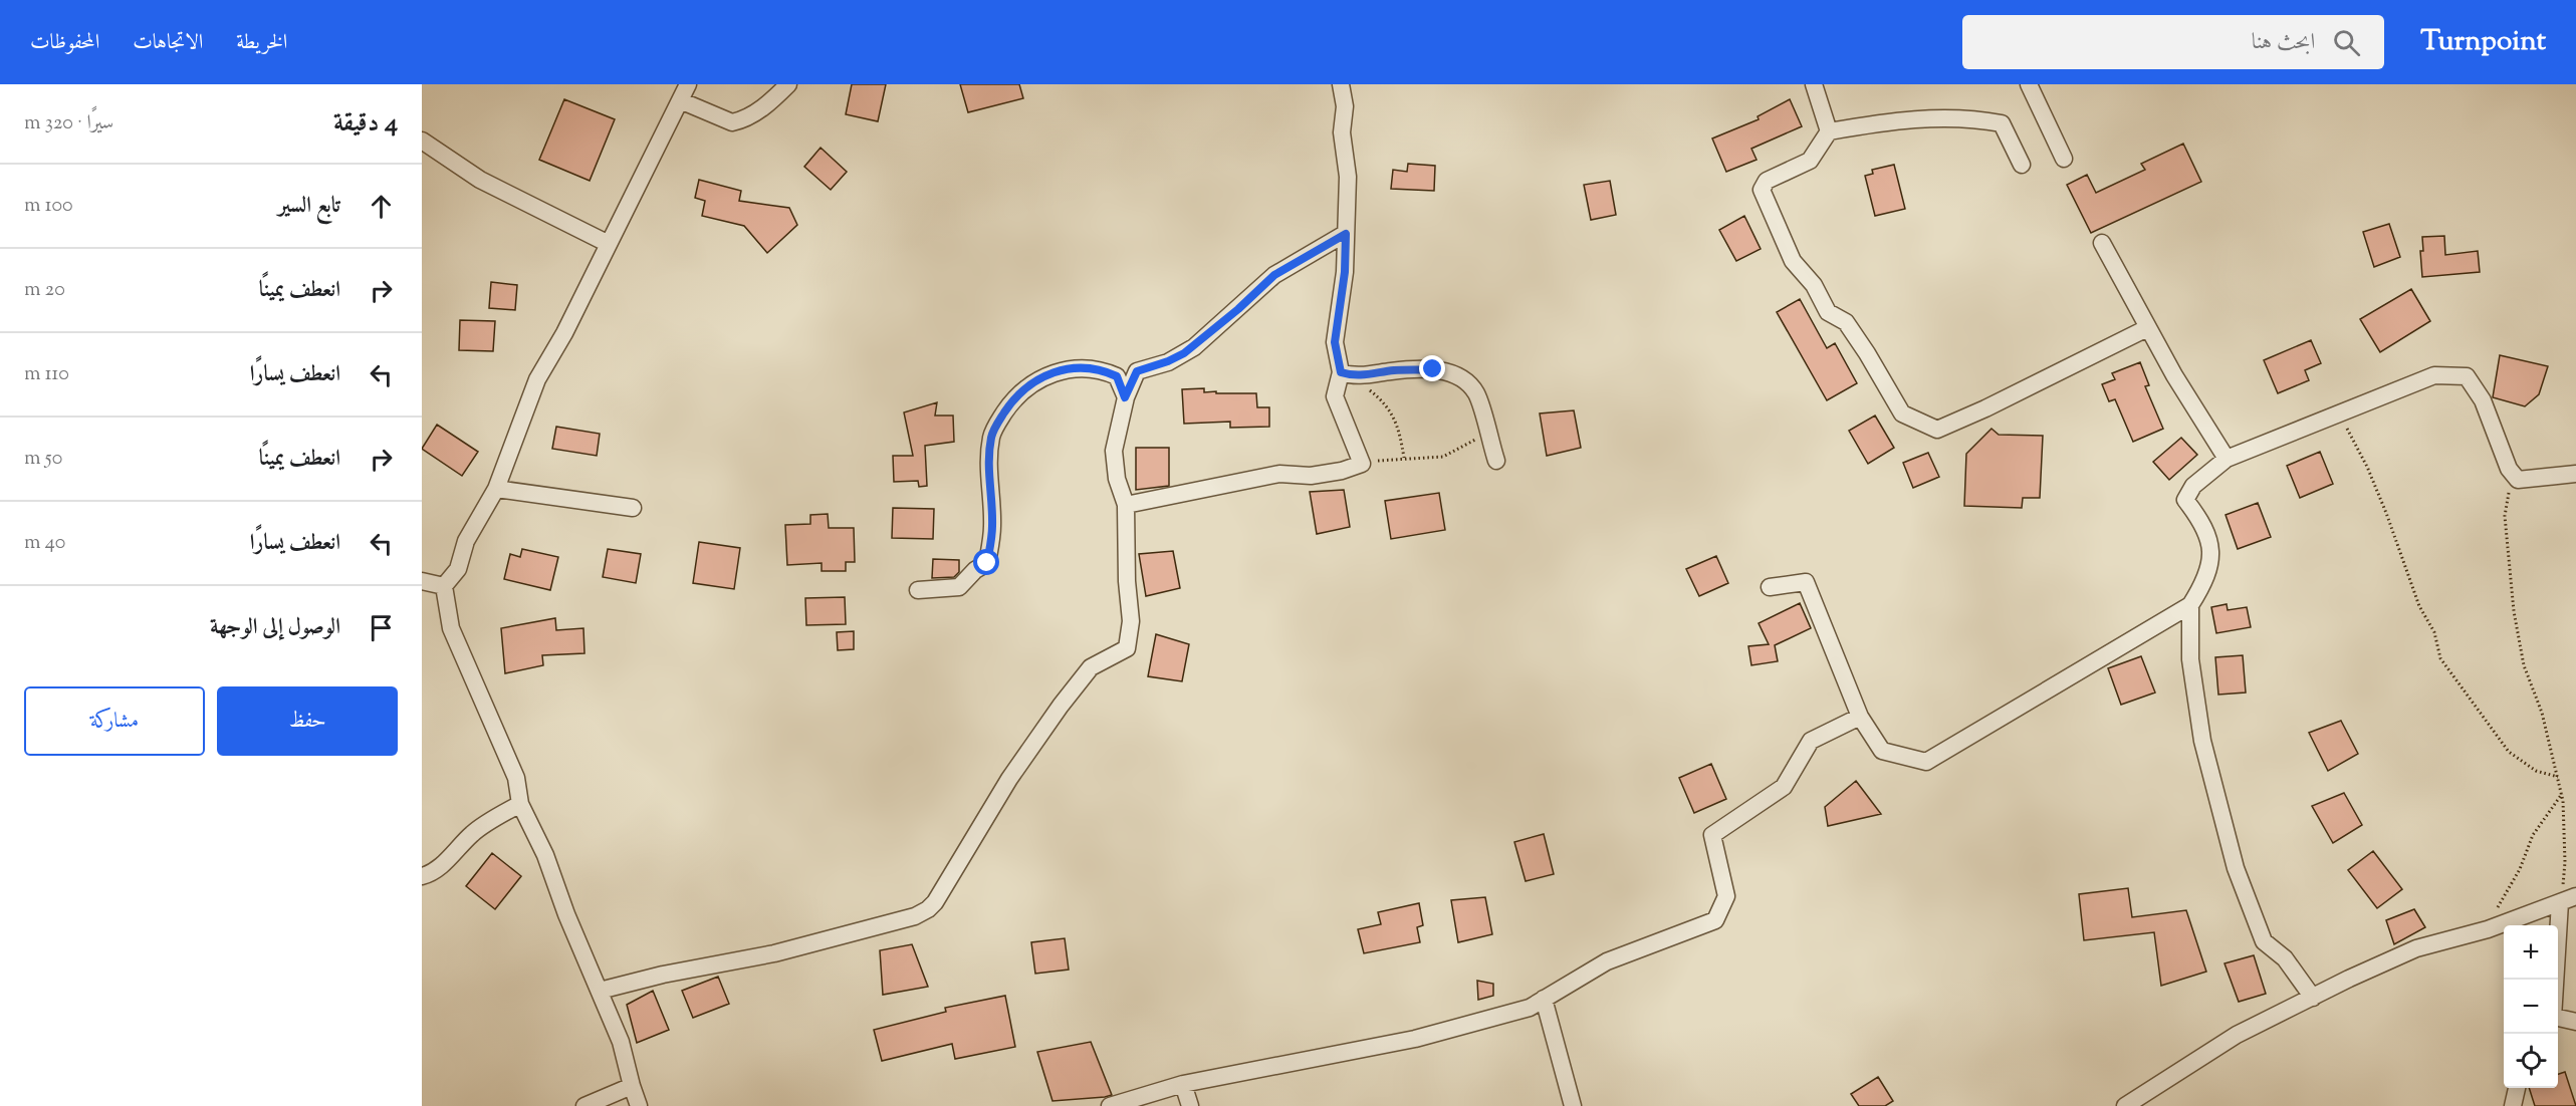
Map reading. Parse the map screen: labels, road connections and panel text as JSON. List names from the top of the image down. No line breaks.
{"page":{"header":"Turnpoint","search":"ابحث هنا","nav":["الخريطة","الاتجاهات","المحفوظات"],"heading":["4 دقيقة","سيرًا · 320 m"],"list":[["تابع السير","100 m"],["انعطف يمينًا","20 m"],["انعطف يسارًا","110 m"],["انعطف يمينًا","50 m"],["انعطف يسارًا","40 m"],"الوصول إلى الوجهة"],"buttons":["حفظ","مشاركة"],"map_buttons":["+","−"]}}
